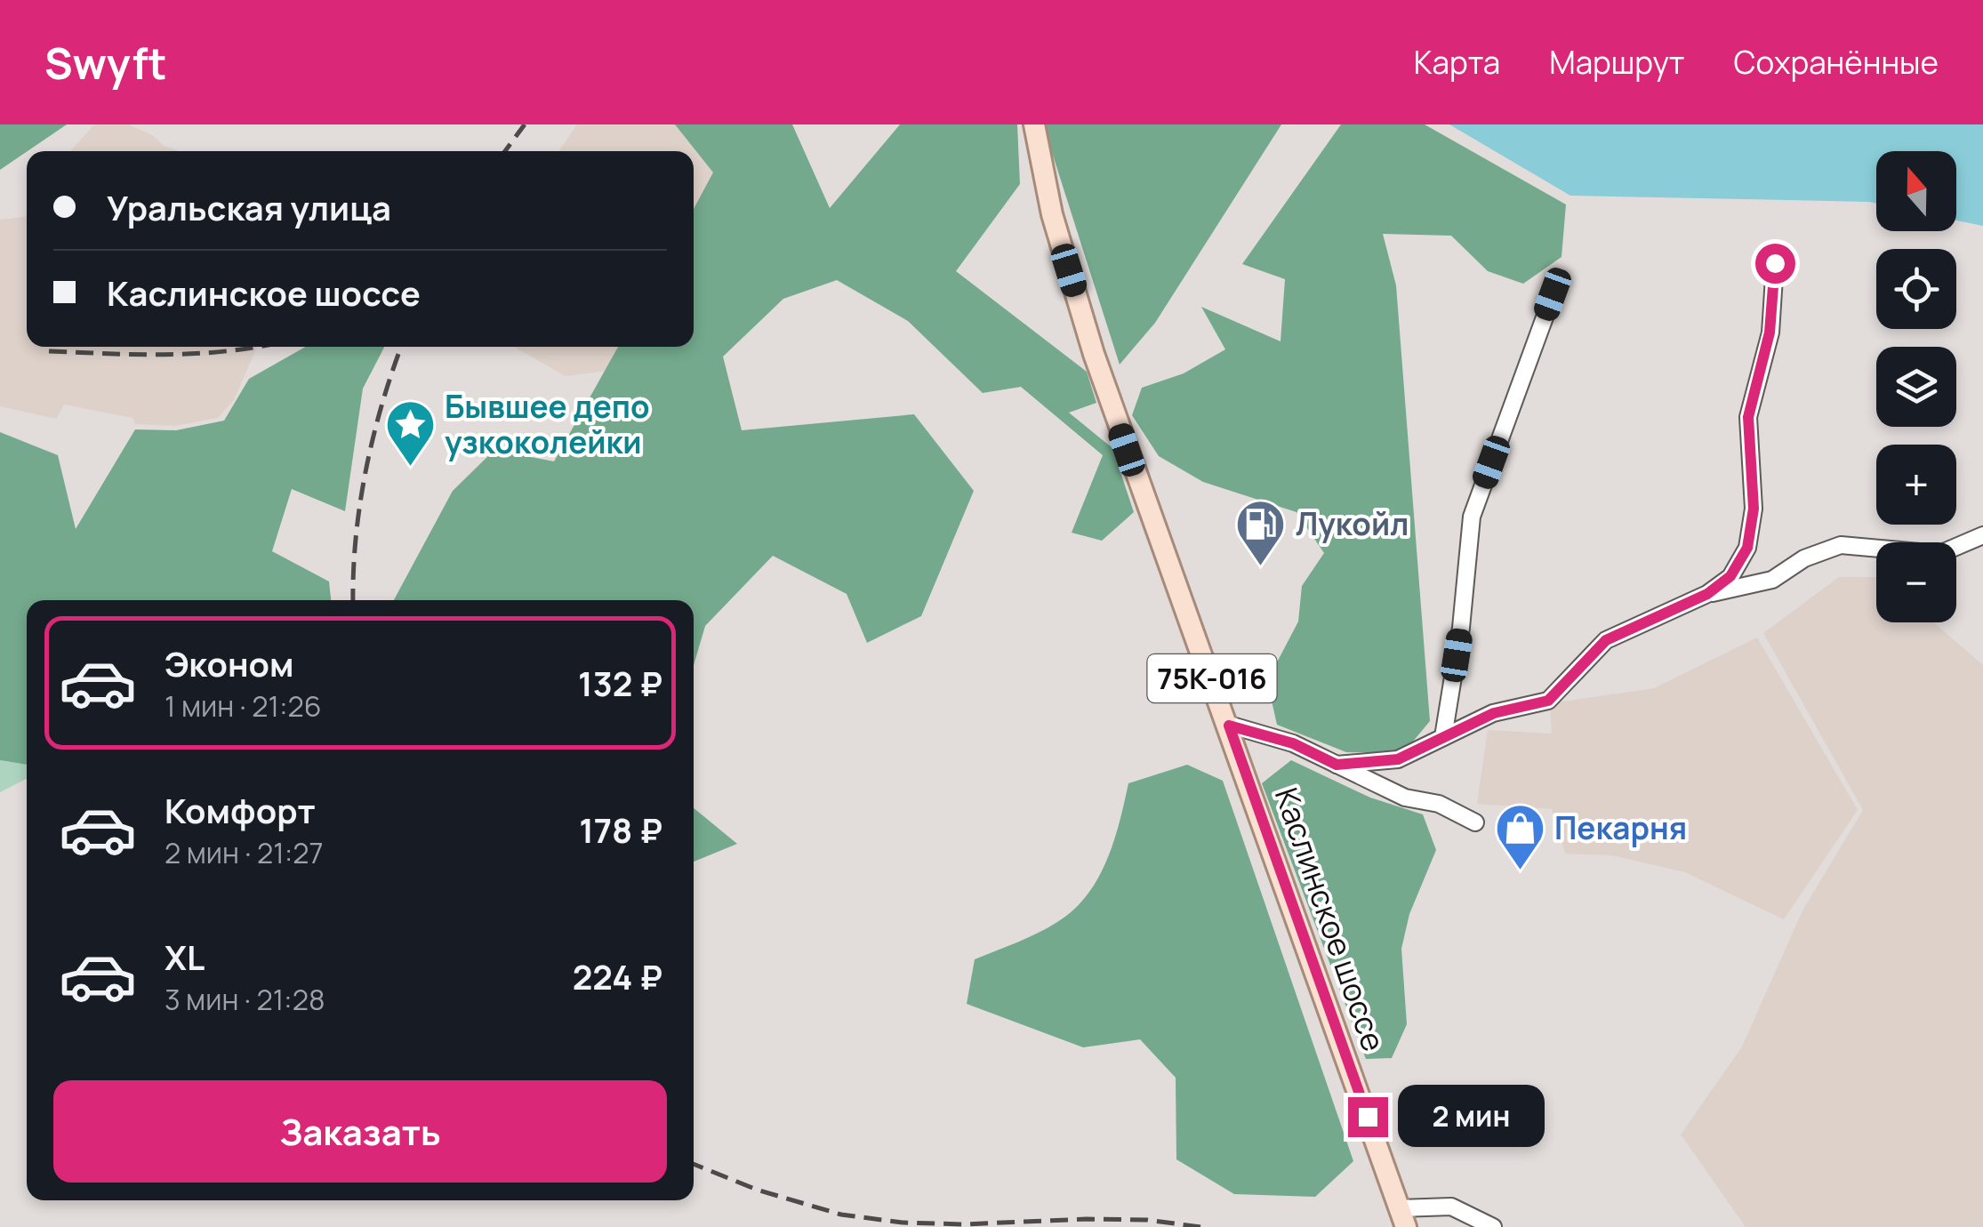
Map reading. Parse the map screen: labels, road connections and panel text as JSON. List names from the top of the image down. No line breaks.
{"streets":{"main road":["75К-016","Каслинское шоссе"]},"places":{"place":["Бывшее депо узкоколейки"],"fuel station":["Лукойл"],"shop":["Пекарня"]},"north":"top","page":{"header":"Swyft","nav":["Карта","Маршрут","Сохранённые"],"map_buttons":["+","−"],"banner":["Уральская улица","Каслинское шоссе"],"list":[{"name":"Эконом","note":"1 мин · 21:26","value":"132 ₽"},{"name":"Комфорт","note":"2 мин · 21:27","value":"178 ₽"},{"name":"XL","note":"3 мин · 21:28","value":"224 ₽"}],"buttons":"Заказать","bubble":"2 мин"}}
